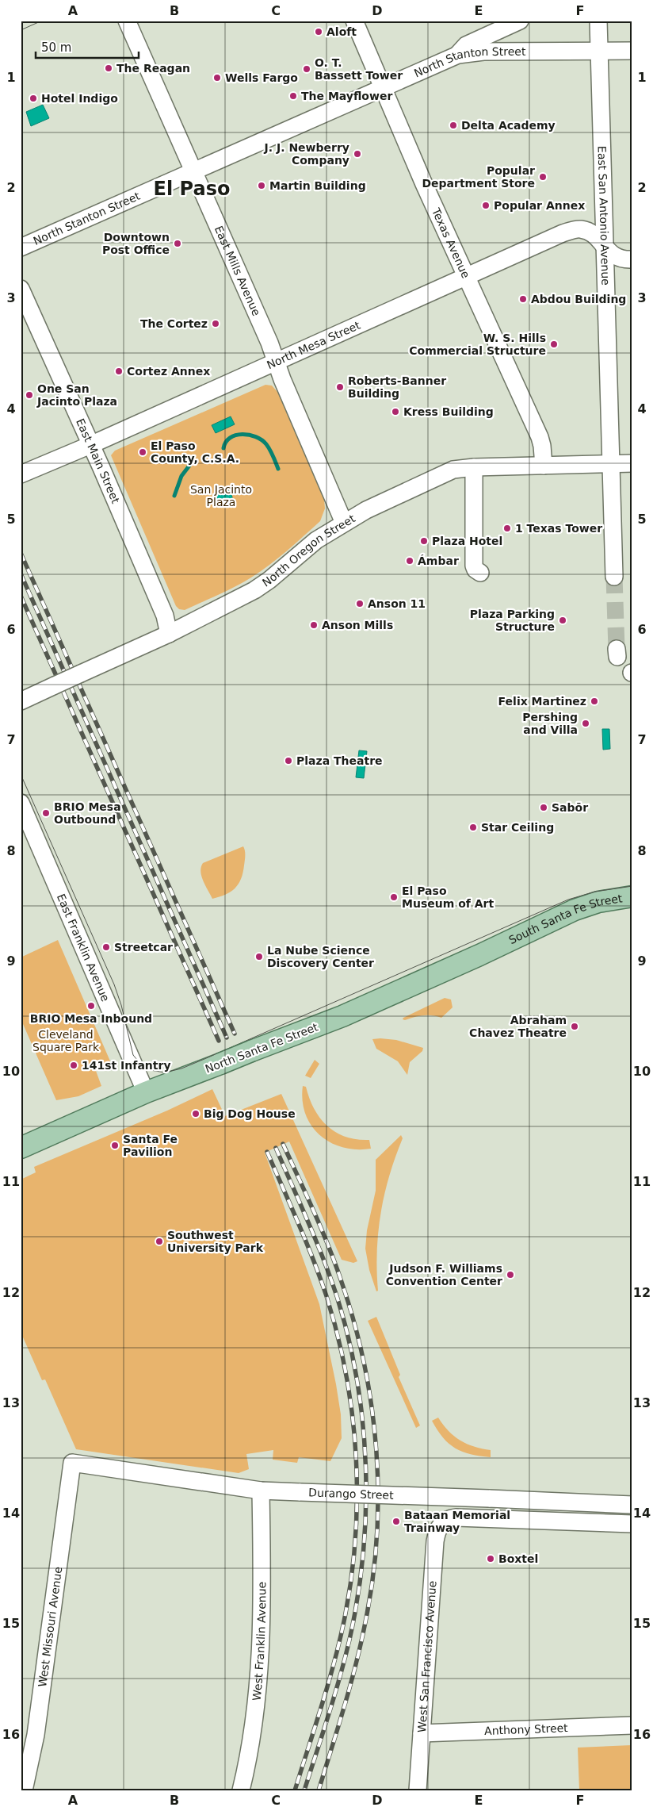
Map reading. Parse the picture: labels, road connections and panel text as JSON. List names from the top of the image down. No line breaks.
{"streets":{"main road":["South Santa Fe Street","North Santa Fe Street"],"street":["North Stanton Street","East San Antonio Avenue","Texas Avenue","East Mills Avenue","North Mesa Street","East Main Street","North Oregon Street","East Franklin Avenue","Durango Street","West Missouri Avenue","West Franklin Avenue","West San Francisco Avenue","Anthony Street"]},"crossings":[["North Stanton Street","East San Antonio Avenue"],["North Stanton Street","Texas Avenue"],["North Stanton Street","East Mills Avenue"],["East San Antonio Avenue","North Mesa Street"],["East San Antonio Avenue","North Oregon Street"],["Texas Avenue","North Mesa Street"],["Texas Avenue","North Oregon Street"],["East Mills Avenue","North Mesa Street"],["East Mills Avenue","North Oregon Street"],["North Mesa Street","East Main Street"],["East Main Street","North Oregon Street"],["South Santa Fe Street","North Santa Fe Street"],["East Franklin Avenue","North Santa Fe Street"],["Durango Street","West Missouri Avenue"],["Durango Street","West Franklin Avenue"],["West San Francisco Avenue","Anthony Street"]],"districts":["El Paso"],"parks":["San Jacinto Plaza","Cleveland Square Park"],"places":["Aloft","The Reagan","O. T. Bassett Tower","Wells Fargo","The Mayflower","Hotel Indigo","Delta Academy","J. J. Newberry Company","Popular Department Store","Martin Building","Popular Annex","Downtown Post Office","Abdou Building","The Cortez","W. S. Hills Commercial Structure","Cortez Annex","Roberts-Banner Building","One San Jacinto Plaza","Kress Building","El Paso County, C.S.A.","1 Texas Tower","Plaza Hotel","Ámbar","Anson 11","Plaza Parking Structure","Anson Mills","Felix Martinez","Pershing and Villa","Plaza Theatre","Sabōr","BRIO Mesa Outbound","Star Ceiling","El Paso Museum of Art","Streetcar","La Nube Science Discovery Center","BRIO Mesa Inbound","Abraham Chavez Theatre","141st Infantry","Big Dog House","Santa Fe Pavilion","Southwest University Park","Judson F. Williams Convention Center","Bataan Memorial Trainway","Boxtel"],"scale_bar":"50 m","grid":{"columns":["A","B","C","D","E","F"],"rows":["1","2","3","4","5","6","7","8","9","10","11","12","13","14","15","16"]}}
